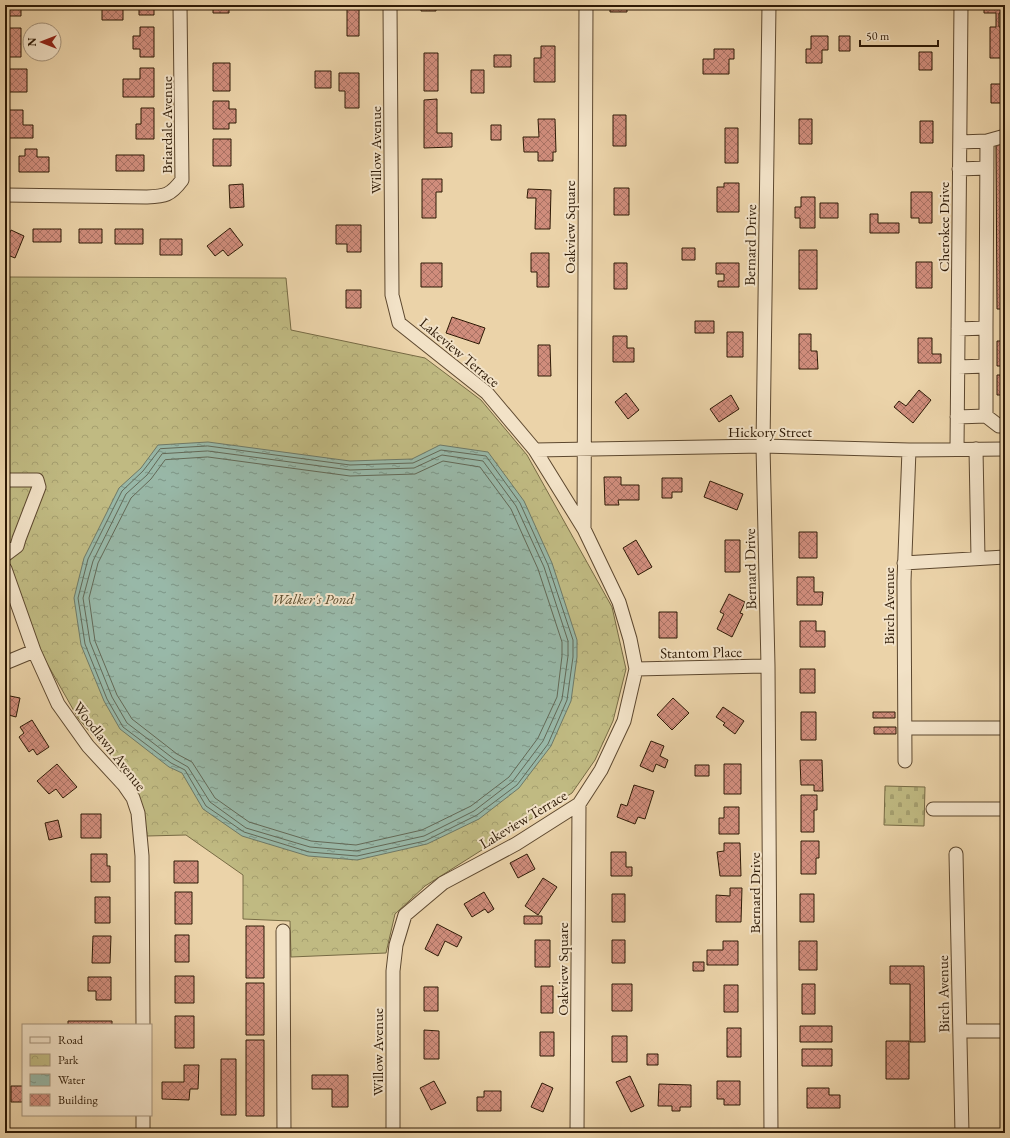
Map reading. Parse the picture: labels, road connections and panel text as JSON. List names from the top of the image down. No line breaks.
{"streets":{"street":["Briardale Avenue","Willow Avenue","Oakview Square","Cherokee Drive","Bernard Drive","Lakeview Terrace","Hickory Street","Birch Avenue","Stantom Place","Woodlawn Avenue"]},"crossings":[["Willow Avenue","Lakeview Terrace"],["Oakview Square","Lakeview Terrace"],["Oakview Square","Hickory Street"],["Cherokee Drive","Hickory Street"],["Bernard Drive","Hickory Street"],["Bernard Drive","Stantom Place"],["Lakeview Terrace","Hickory Street"],["Lakeview Terrace","Stantom Place"],["Hickory Street","Birch Avenue"]],"parks":["Walker's Pond"],"legend":["Road","Park","Water","Building"],"scale_bar":"50 m","north":"left"}
